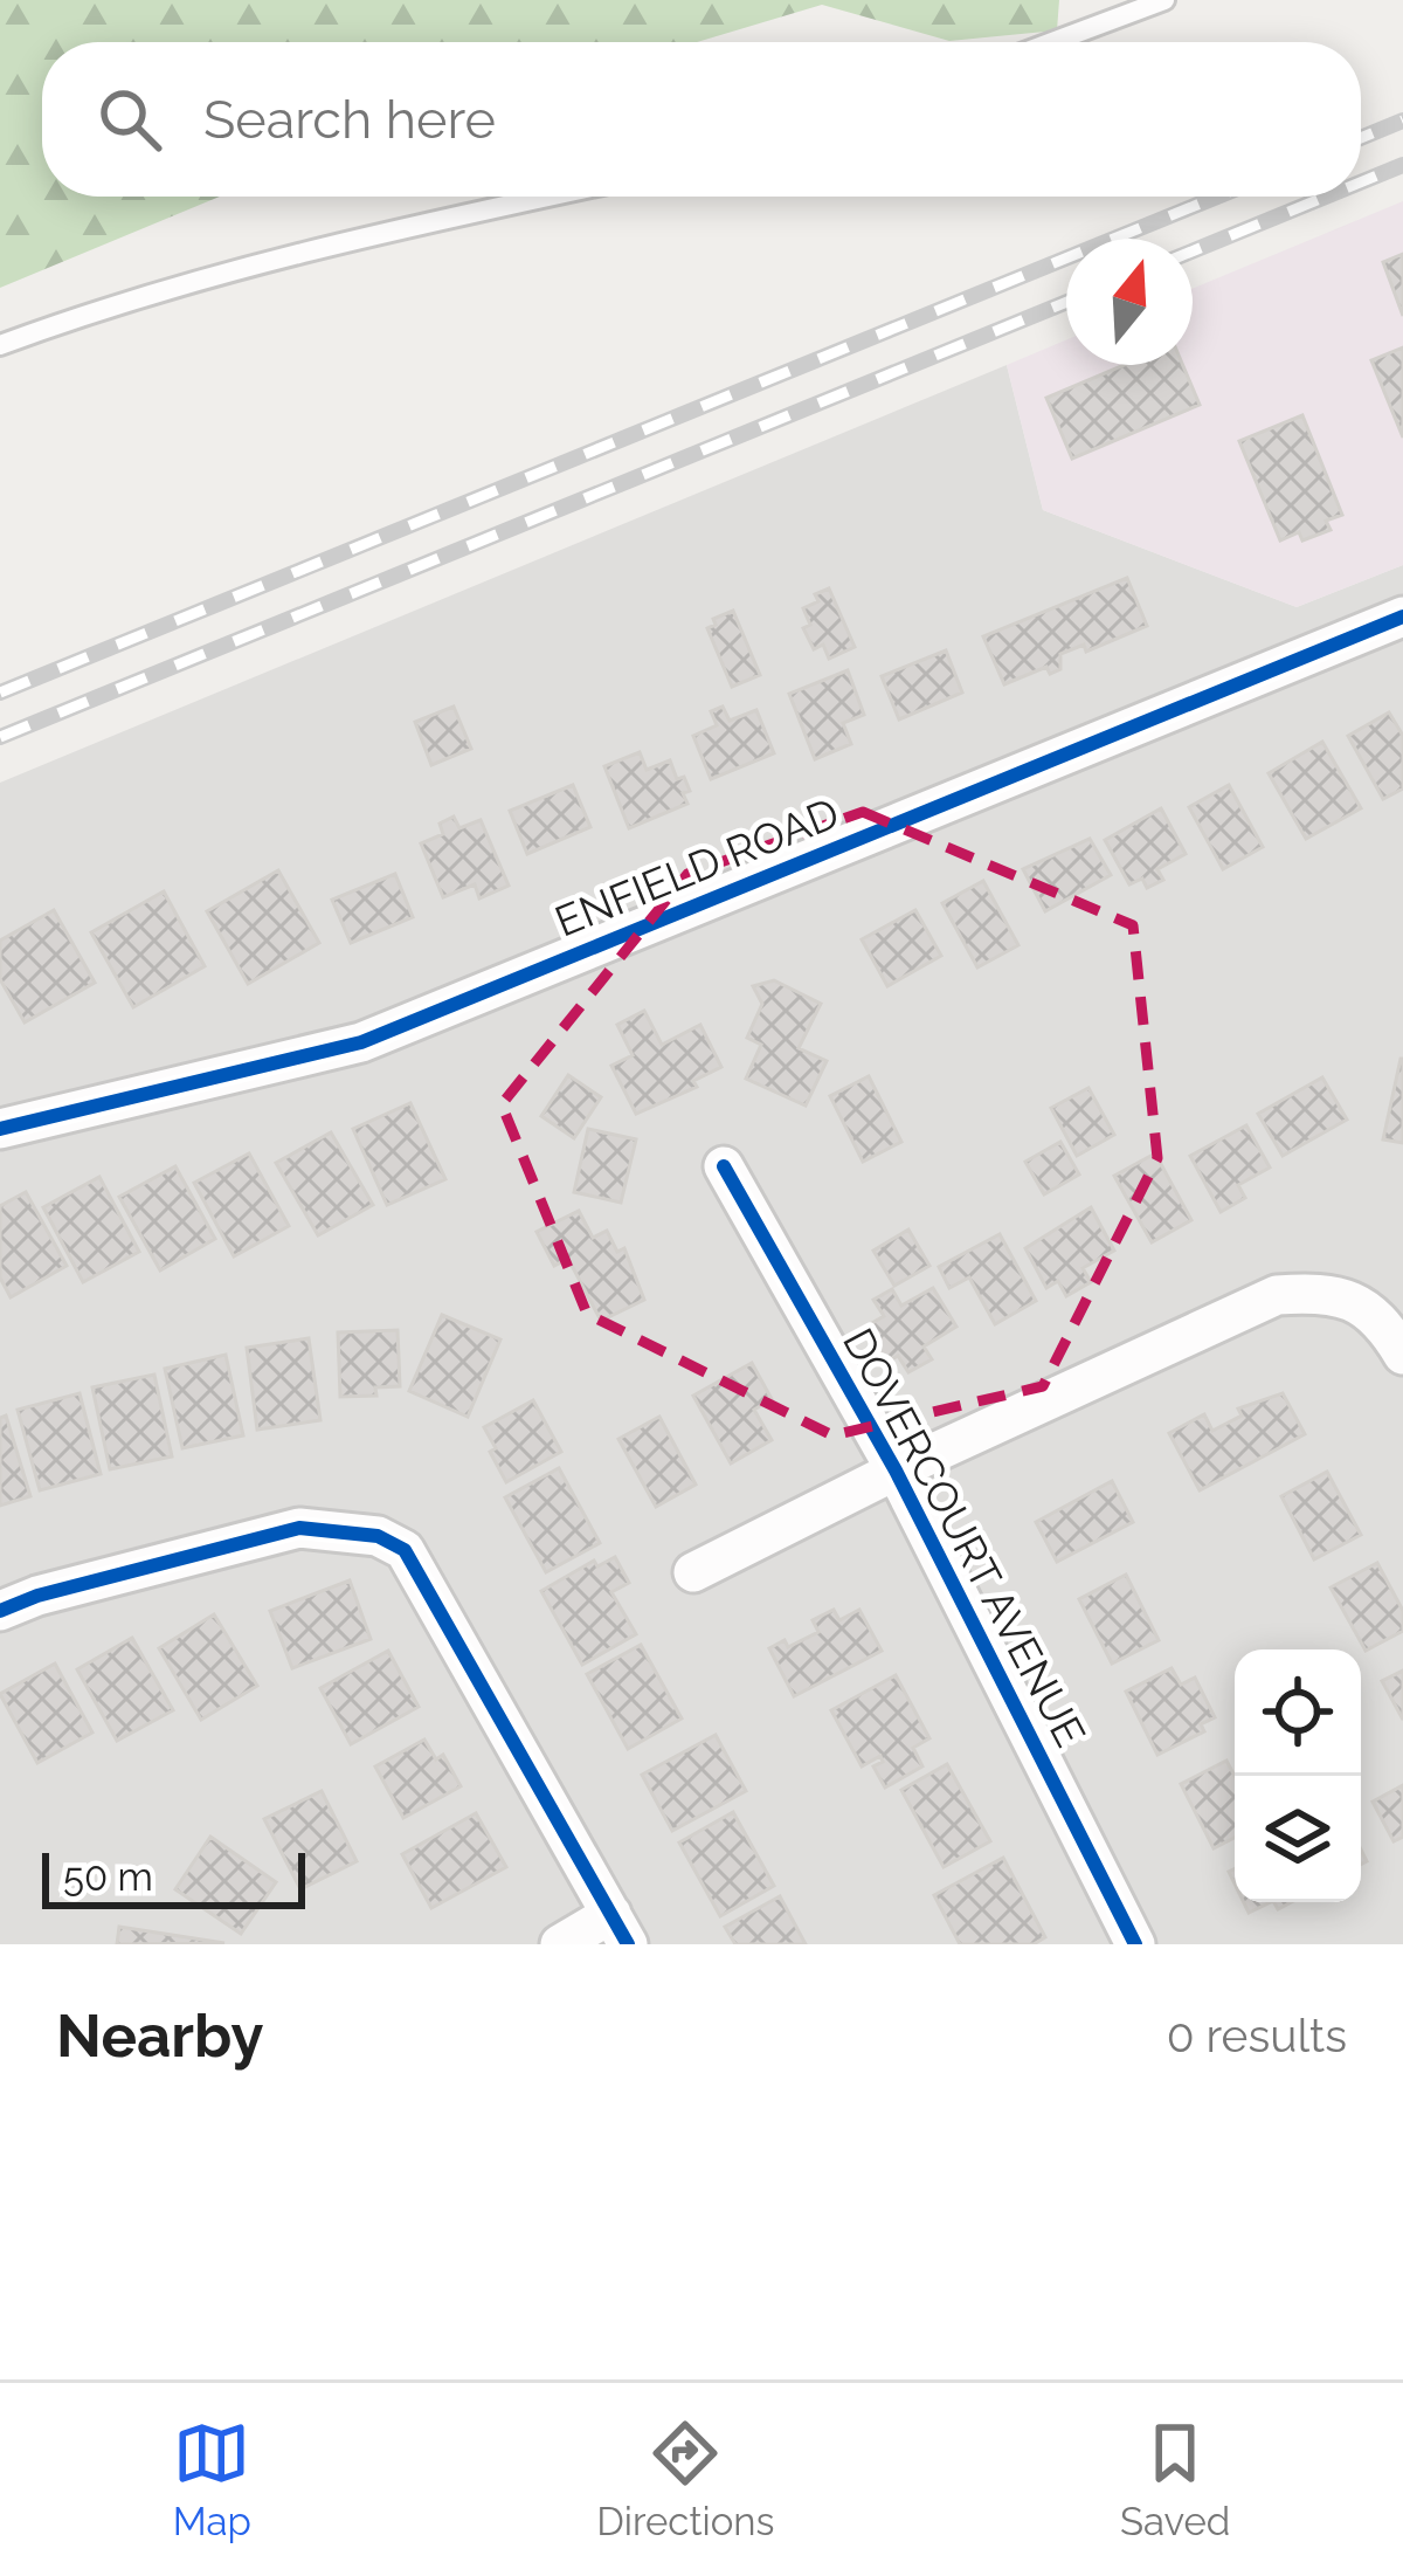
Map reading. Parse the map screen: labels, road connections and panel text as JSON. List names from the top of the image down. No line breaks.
{"streets":{"street":["ENFIELD ROAD","DOVERCOURT AVENUE"]},"scale_bar":"50 m","north":"top","page":{"search":"Search here","scale":"50 m","heading":["Nearby","0 results"],"nav":["Map","Directions","Saved"]}}
